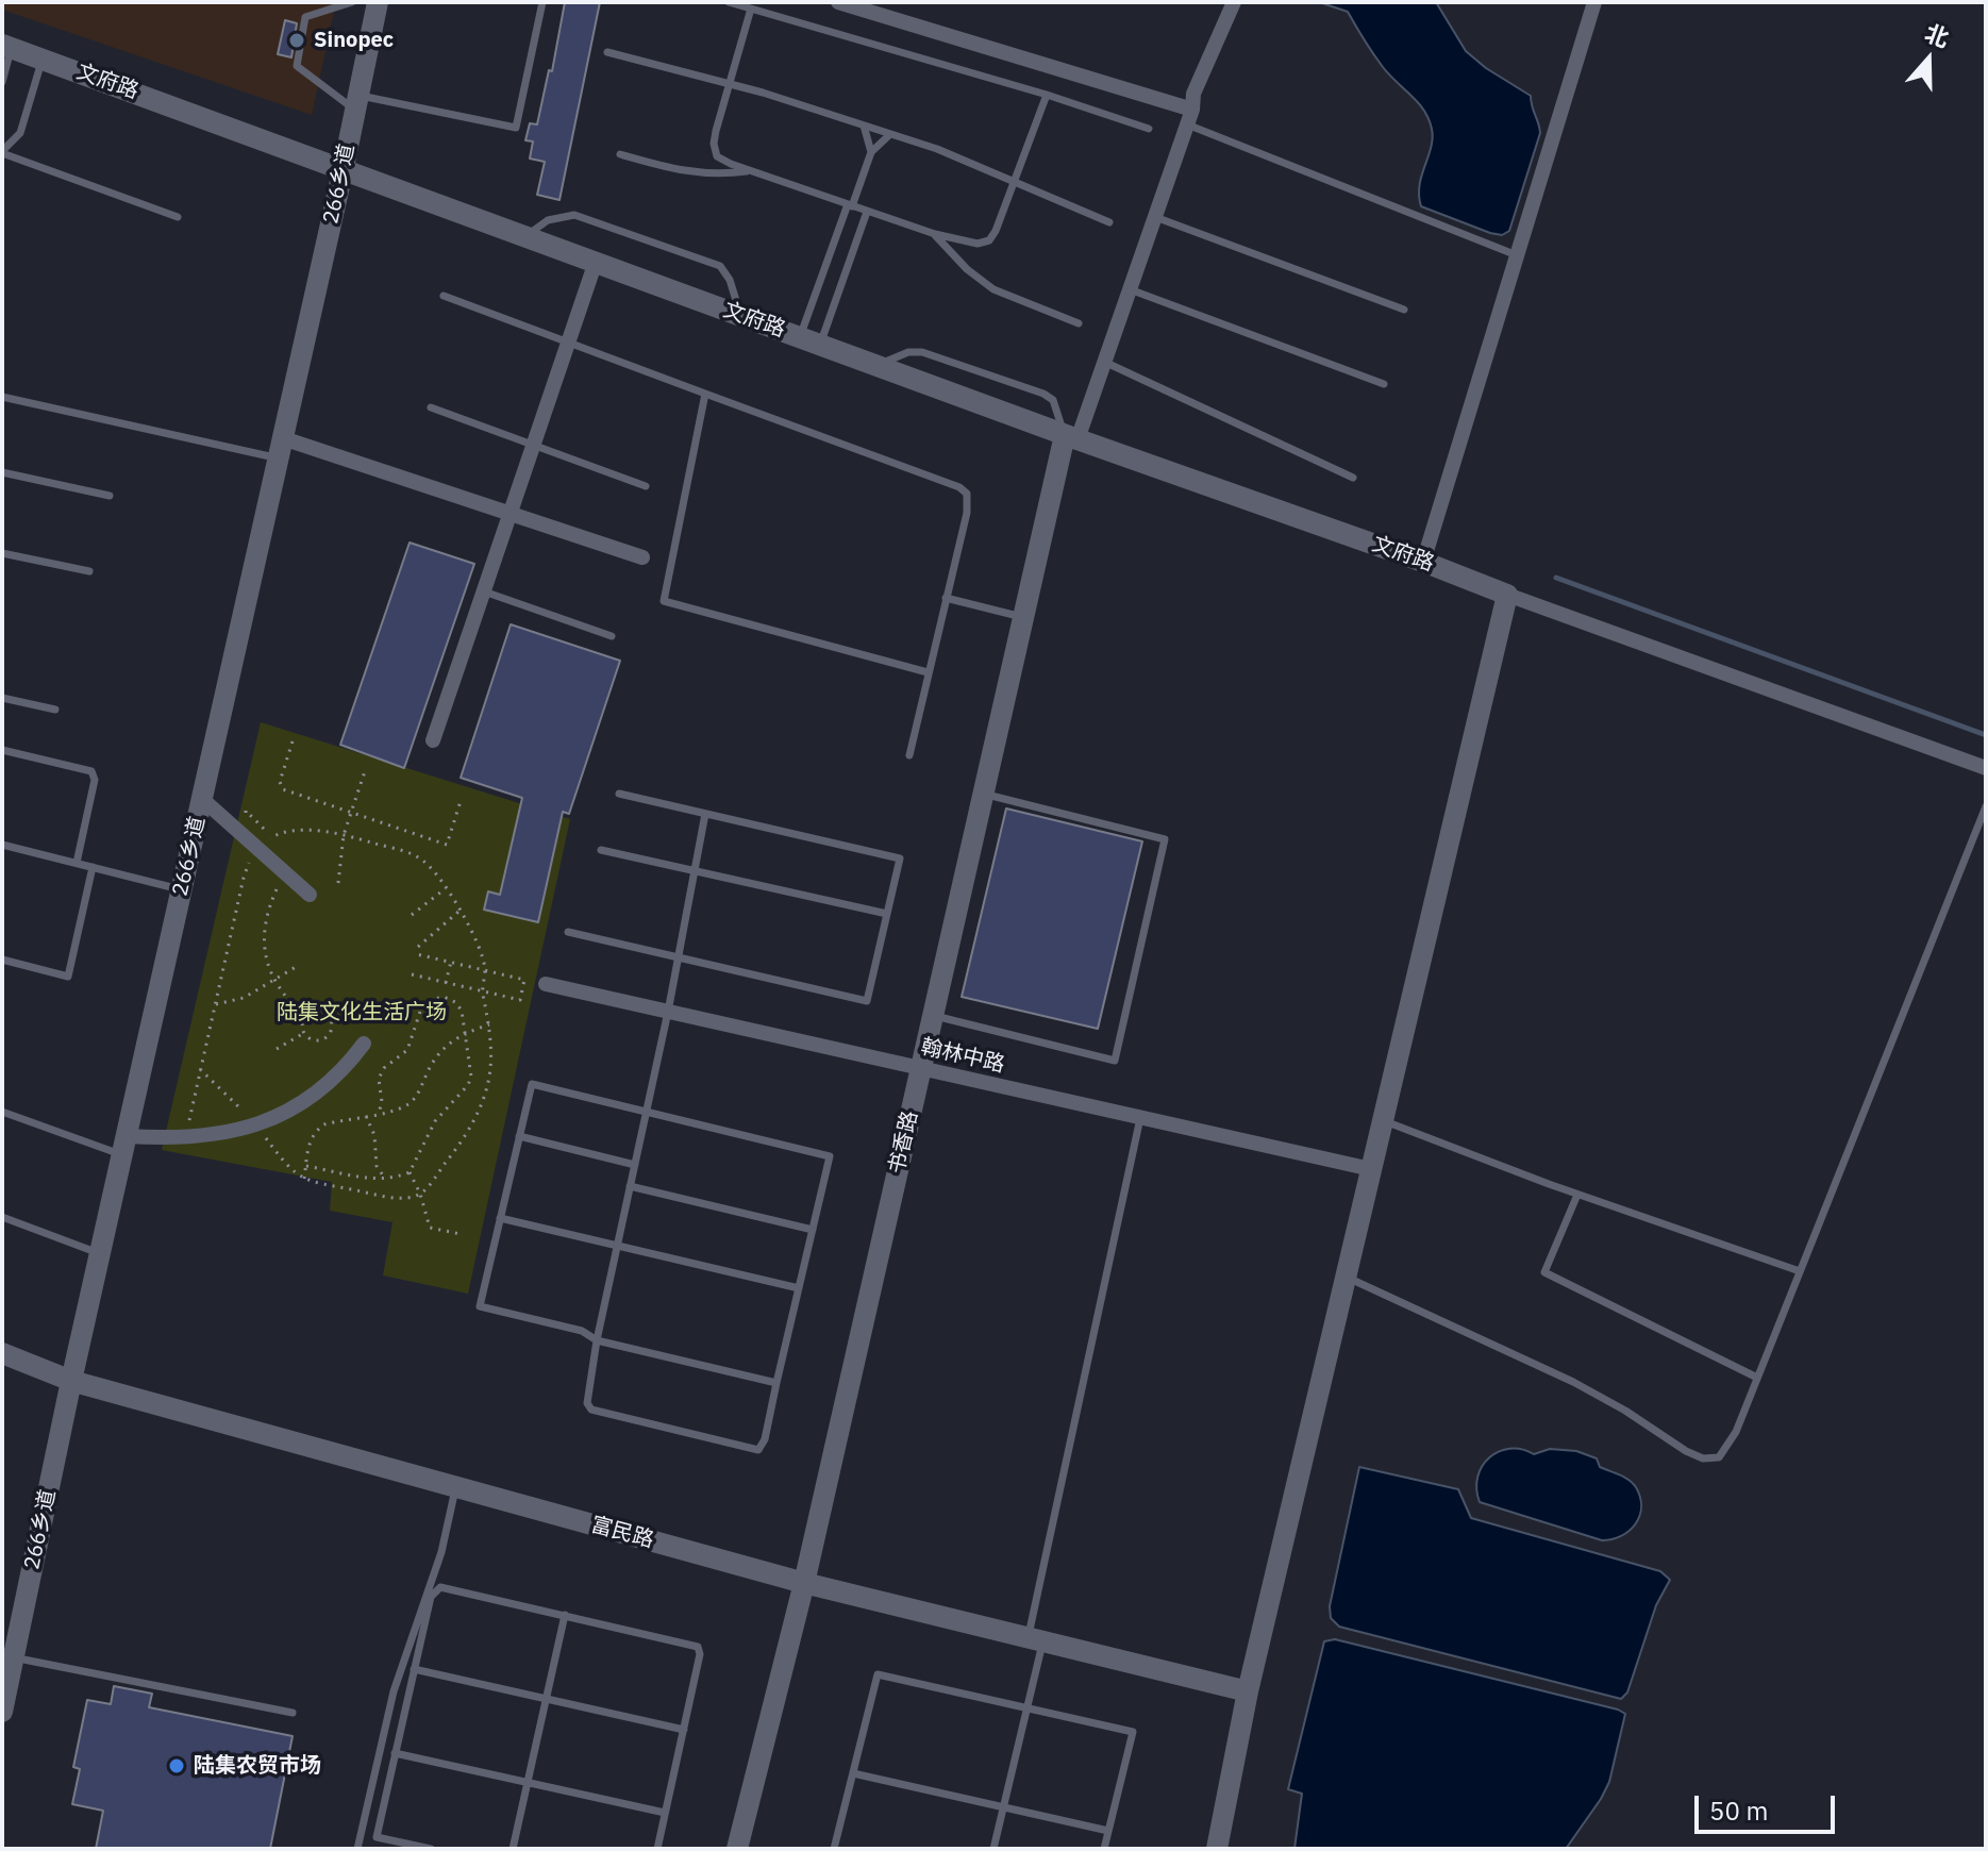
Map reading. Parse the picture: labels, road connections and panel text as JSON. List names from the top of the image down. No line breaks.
{"streets":{"street":["文府路","266乡道","翰林中路","书香路","富民路"]},"crossings":[["文府路","266乡道"],["文府路","书香路"],["266乡道","富民路"],["翰林中路","书香路"],["书香路","富民路"]],"parks":["陆集文化生活广场"],"places":["Sinopec","陆集农贸市场"],"scale_bar":"50 m","north":"top"}
